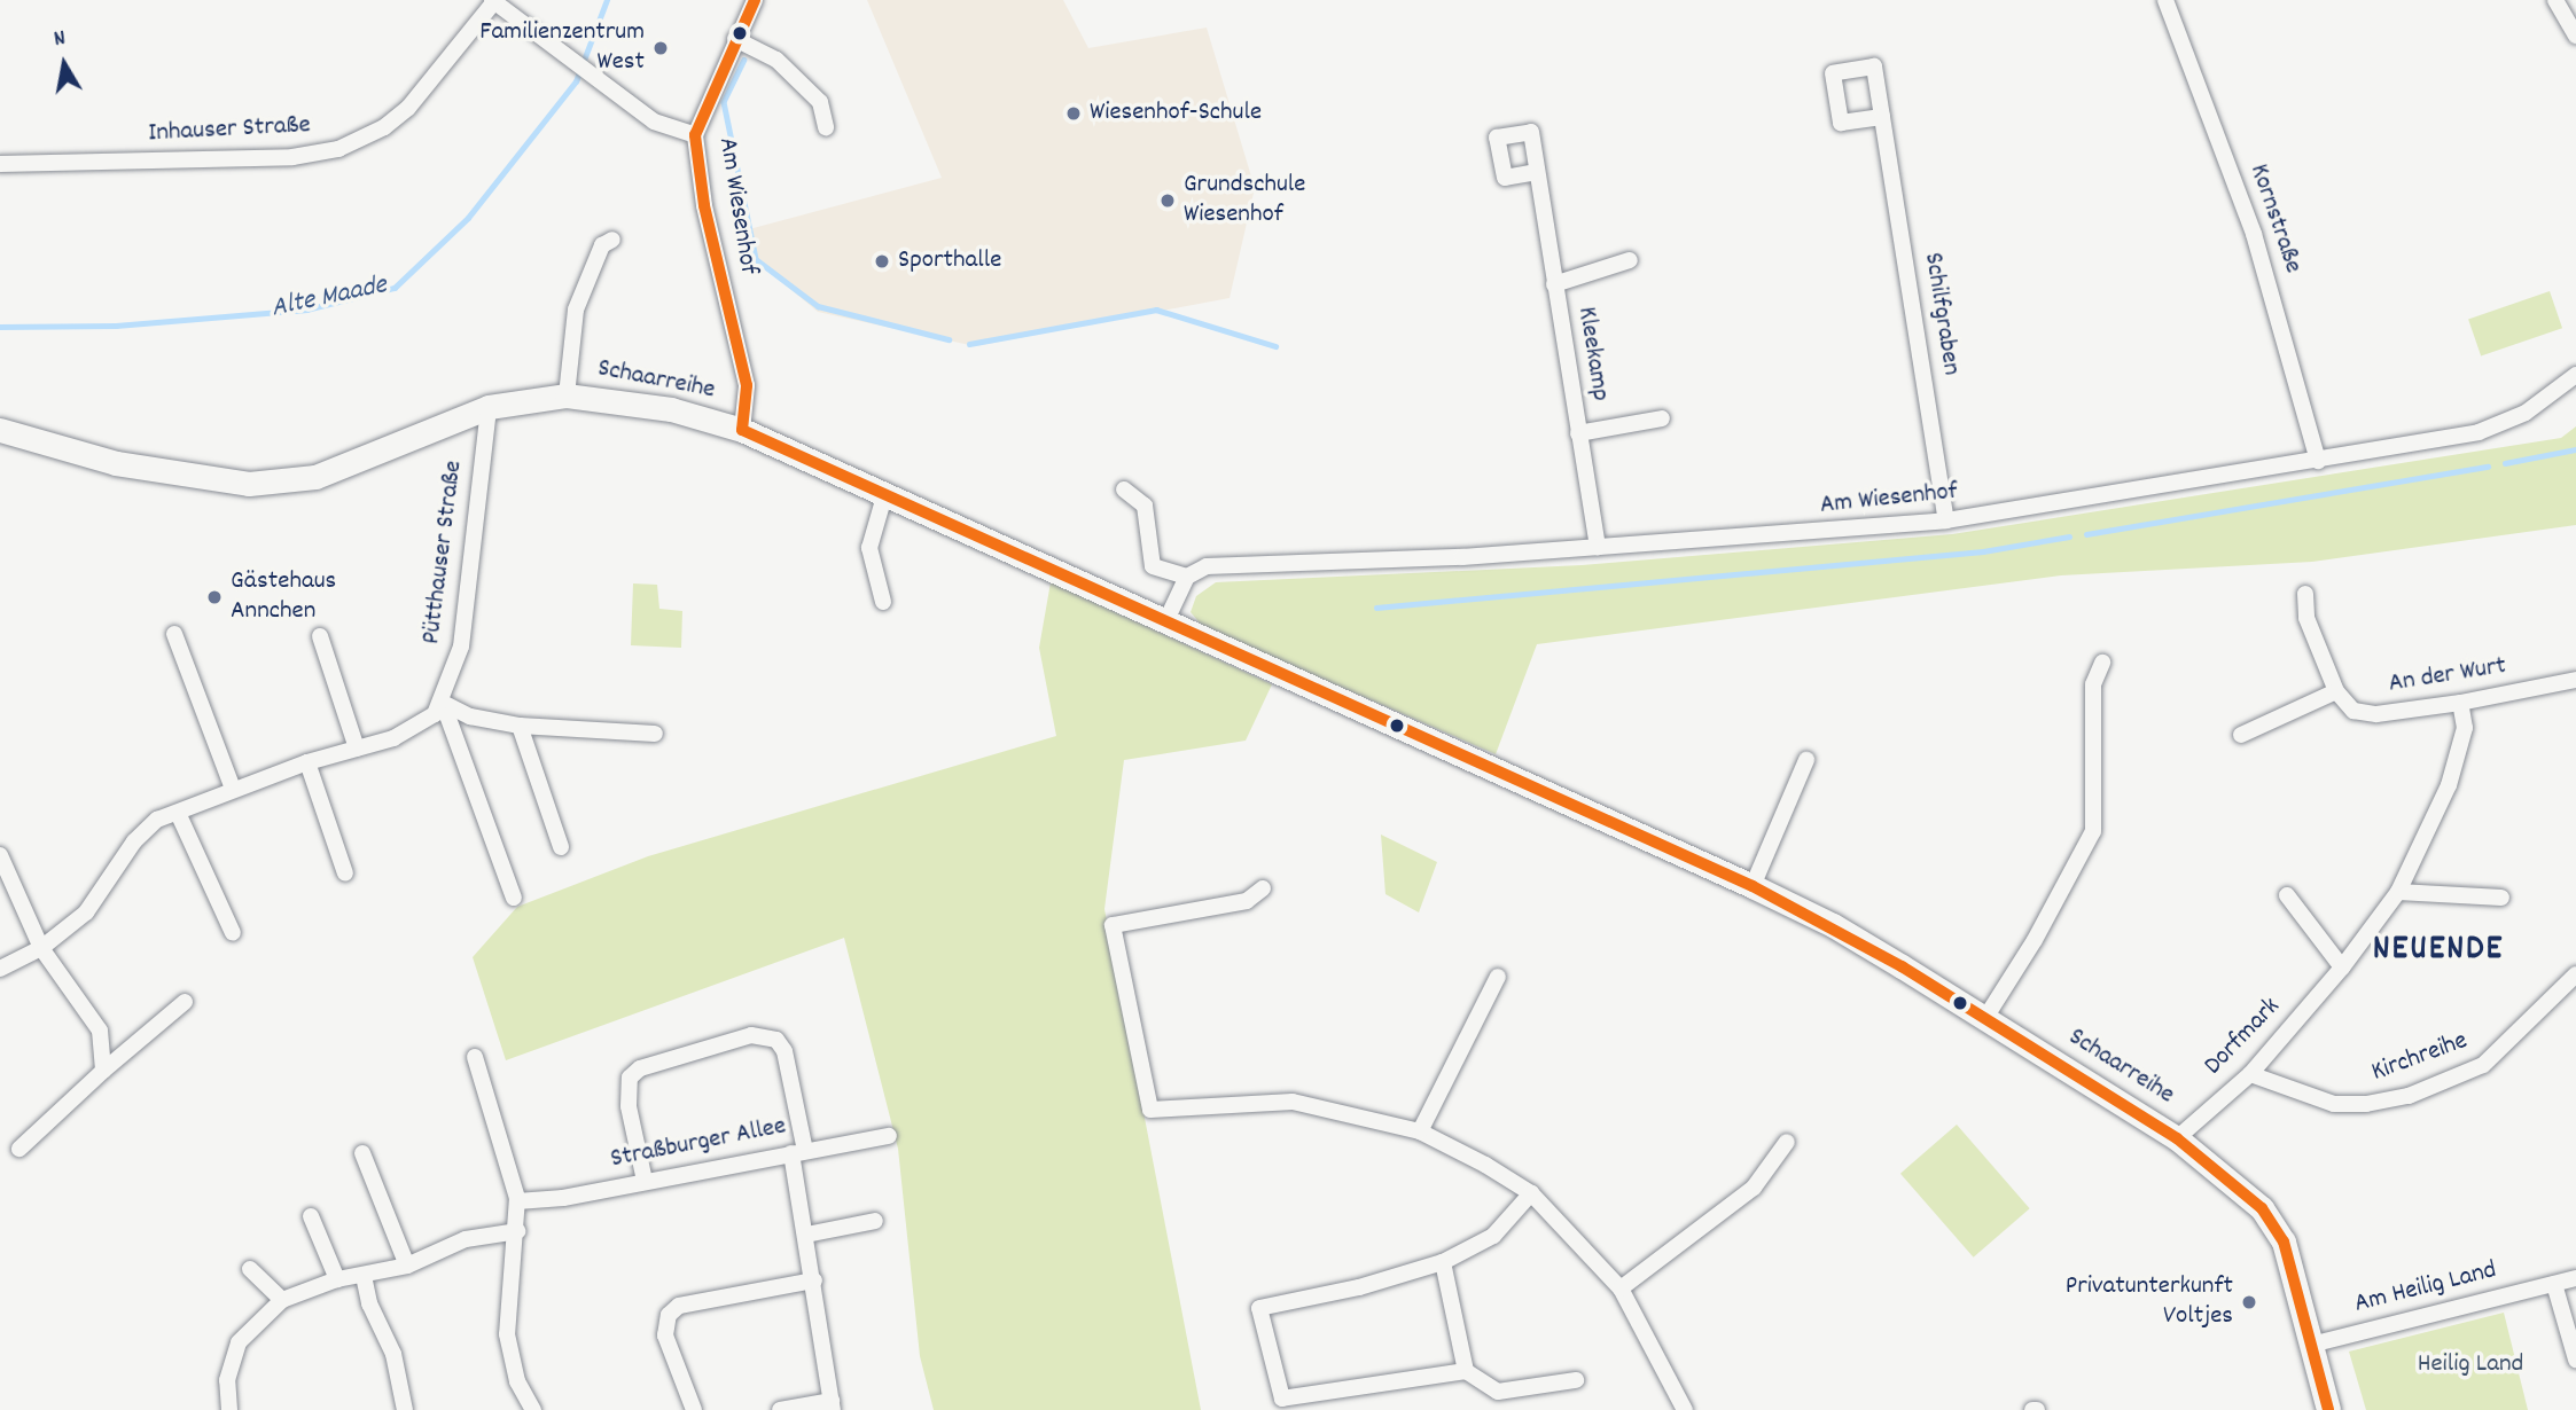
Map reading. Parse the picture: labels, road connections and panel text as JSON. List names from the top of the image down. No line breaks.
{"streets":{"main road":["Schaarreihe"],"street":["Inhauser Straße","Am Wiesenhof","Kornstraße","Schilfgraben","Kleekamp","Pütthauser Straße","An der Wurt","Dorfmark","Kirchreihe","Straßburger Allee","Am Heilig Land"]},"crossings":[["Am Wiesenhof","Kornstraße"],["Am Wiesenhof","Schilfgraben"],["Am Wiesenhof","Kleekamp"],["Am Wiesenhof","Schaarreihe"],["Schaarreihe","Pütthauser Straße"],["Schaarreihe","Dorfmark"],["Schaarreihe","Am Heilig Land"],["An der Wurt","Dorfmark"],["Dorfmark","Kirchreihe"]],"districts":["NEUENDE"],"water":["Alte Maade"],"parks":["Heilig Land"],"places":["Familienzentrum West","Wiesenhof-Schule","Grundschule Wiesenhof","Sporthalle","Gästehaus Annchen","Privatunterkunft Voltjes"],"north":"top"}
